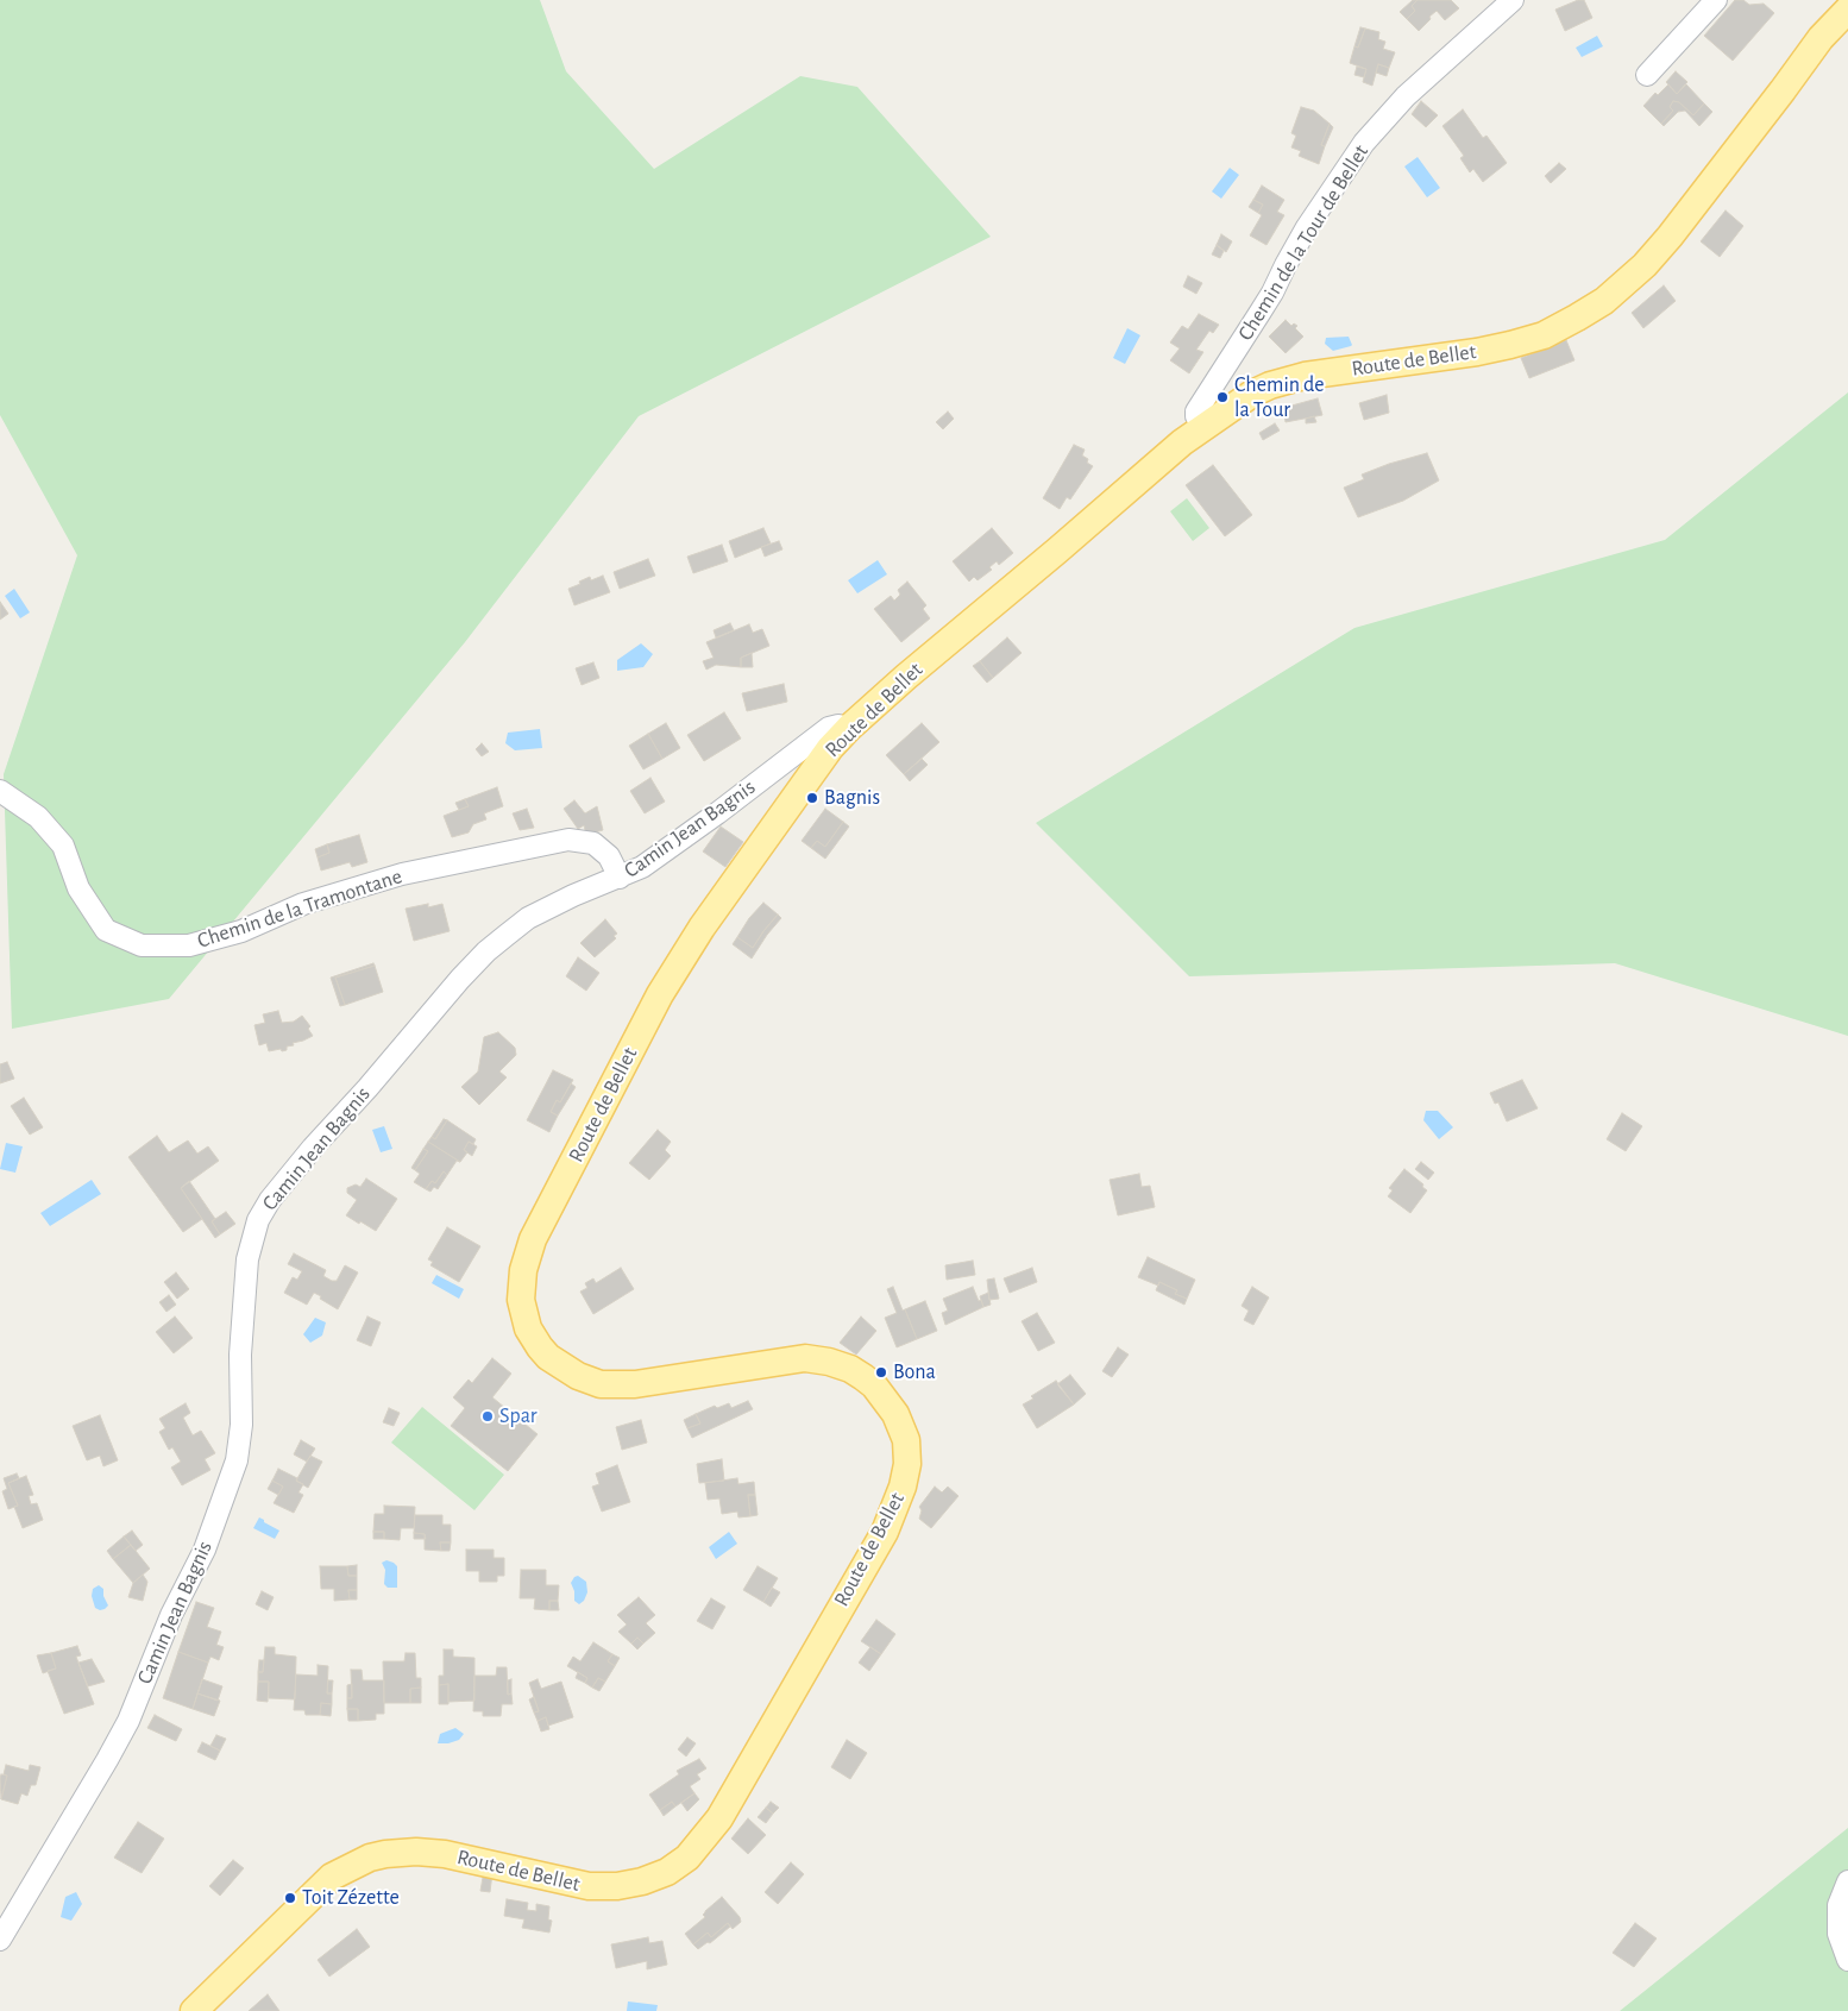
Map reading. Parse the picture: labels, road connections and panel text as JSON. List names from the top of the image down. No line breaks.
{"streets":{"main road":["Route de Bellet"],"street":["Chemin de la Tour de Bellet","Camin Jean Bagnis","Chemin de la Tramontane"]},"crossings":[["Chemin de la Tour de Bellet","Route de Bellet"],["Route de Bellet","Camin Jean Bagnis"],["Camin Jean Bagnis","Chemin de la Tramontane"]],"places":["Chemin de la Tour","Bagnis","Bona","Spar","Toit Zézette"]}
